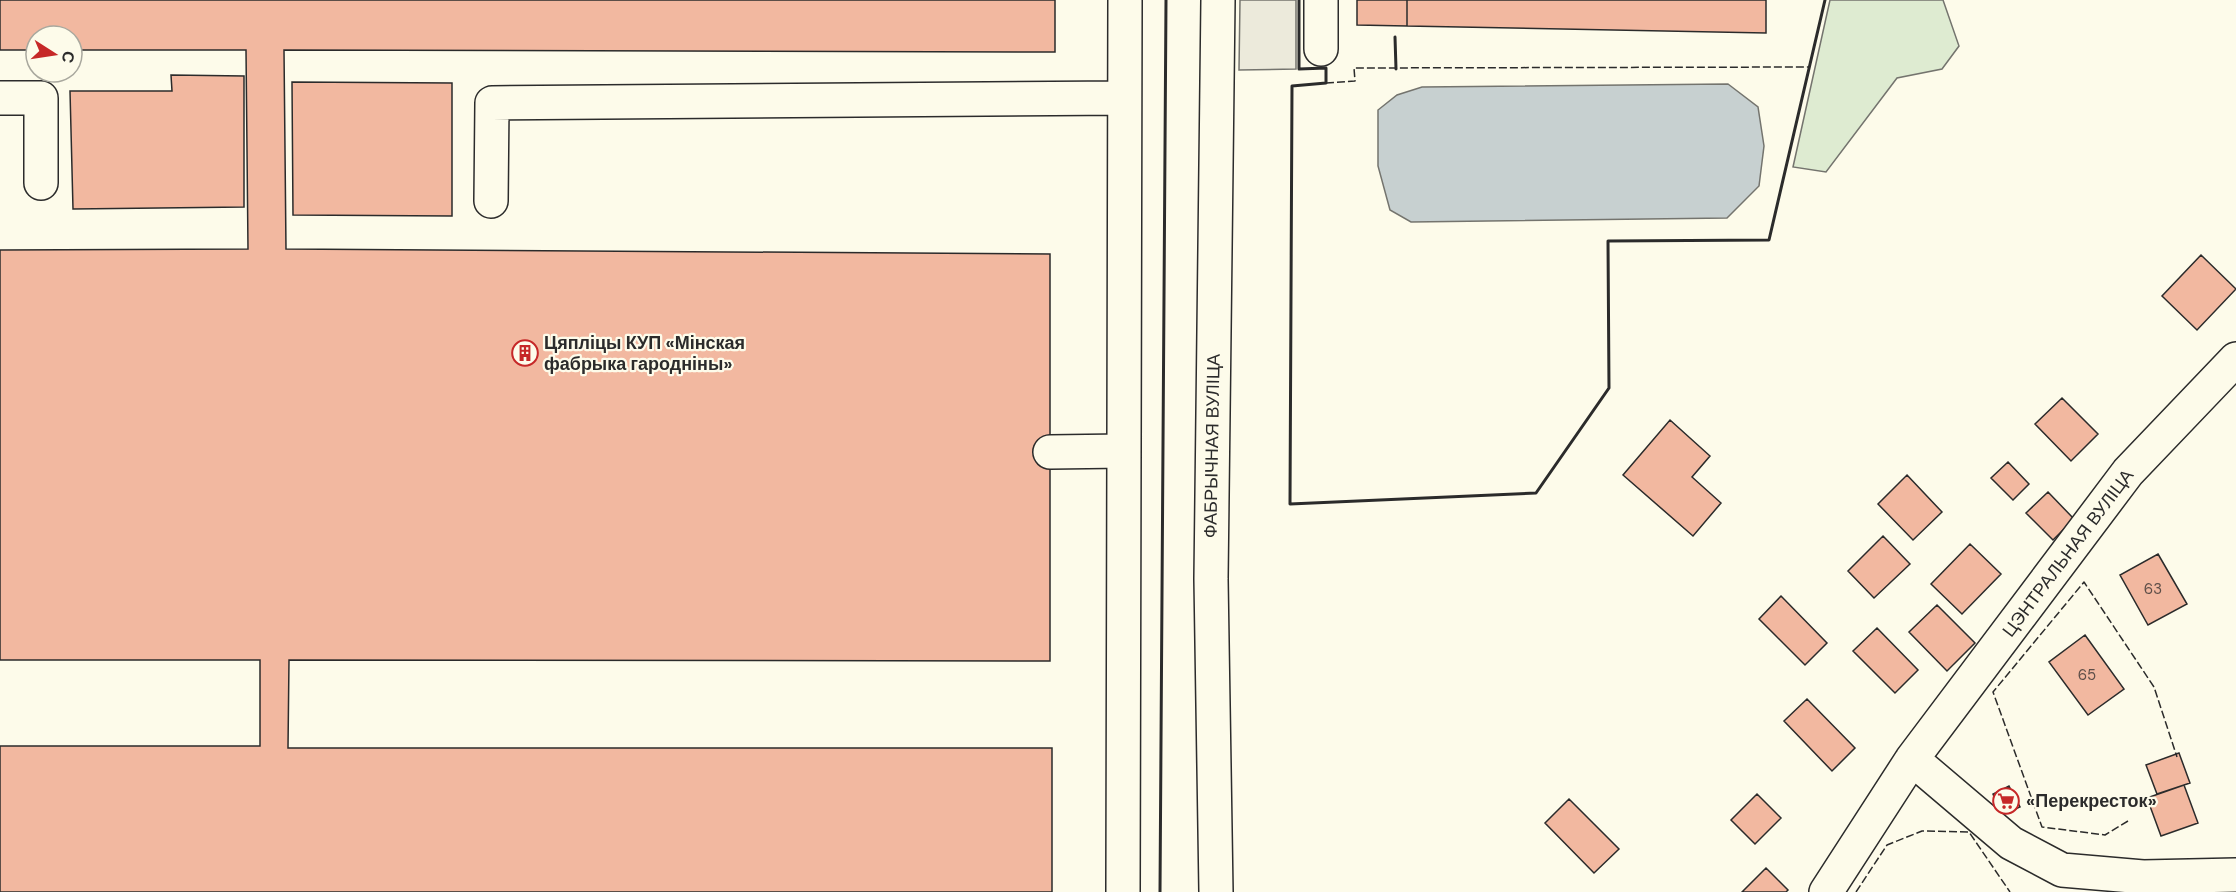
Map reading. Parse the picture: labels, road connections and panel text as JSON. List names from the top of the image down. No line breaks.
{"streets":{"street":["ФАБРЫЧНАЯ ВУЛІЦА","ЦЭНТРАЛЬНАЯ ВУЛІЦА"]},"places":{"building":["Цяпліцы КУП «Мінская фабрыка гародніны»"],"supermarket":["«Перекресток»"]},"house_numbers":["63","65"],"north":"right"}
